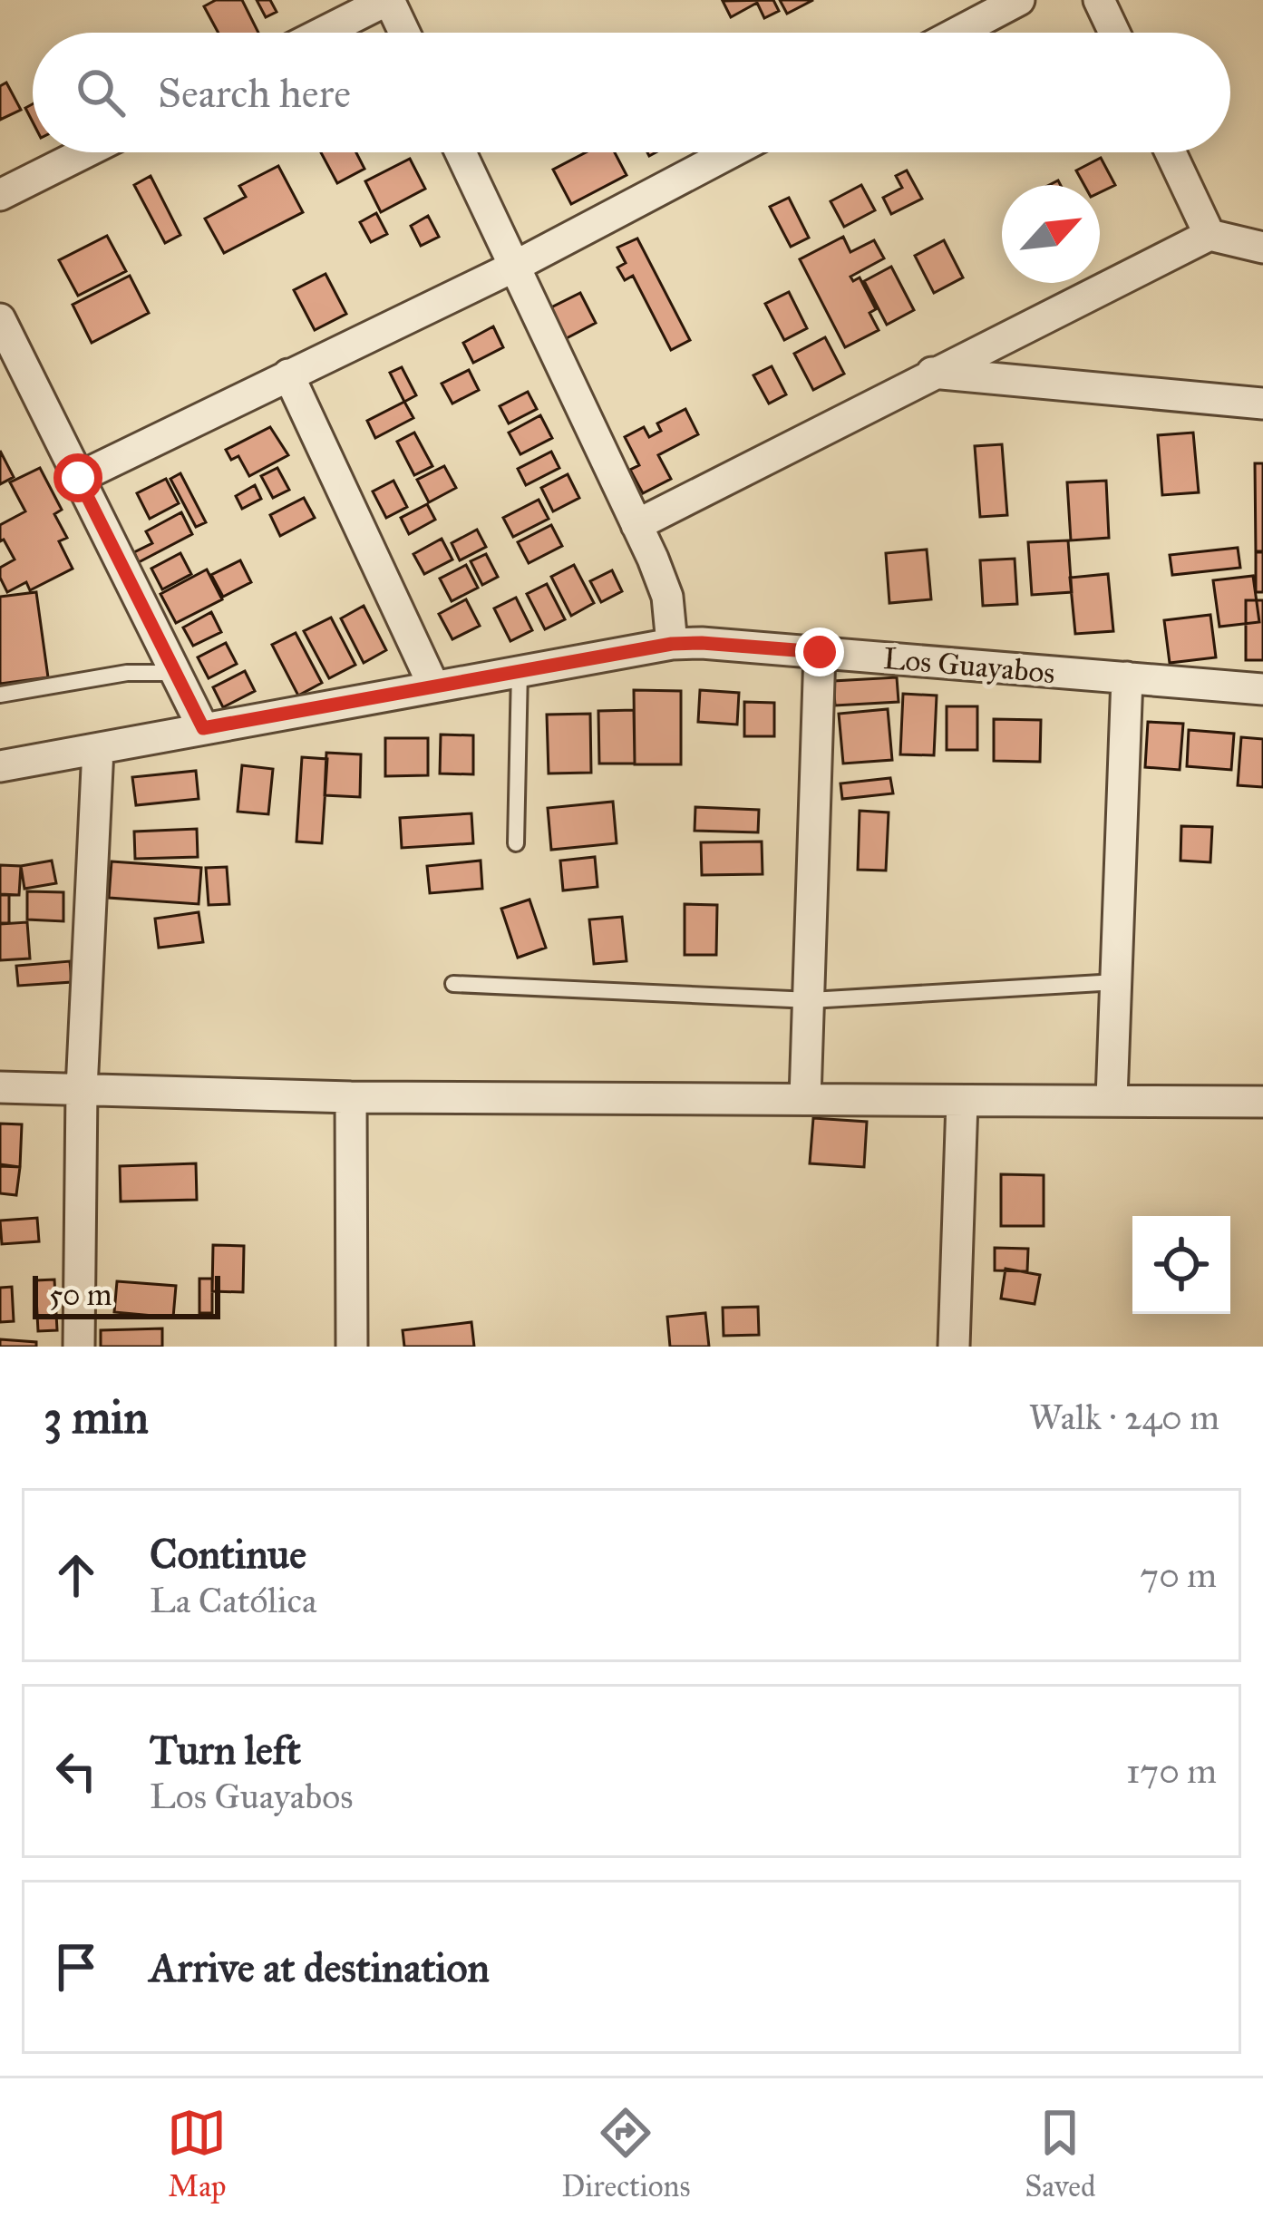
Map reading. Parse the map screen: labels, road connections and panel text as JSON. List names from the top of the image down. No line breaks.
{"streets":{"street":["Los Guayabos"]},"scale_bar":"50 m","north":"top right","page":{"search":"Search here","scale":"50 m","heading":["3 min","Walk · 240 m"],"list":[["Continue","La Católica","70 m"],["Turn left","Los Guayabos","170 m"],"Arrive at destination"],"nav":["Map","Directions","Saved"]}}
